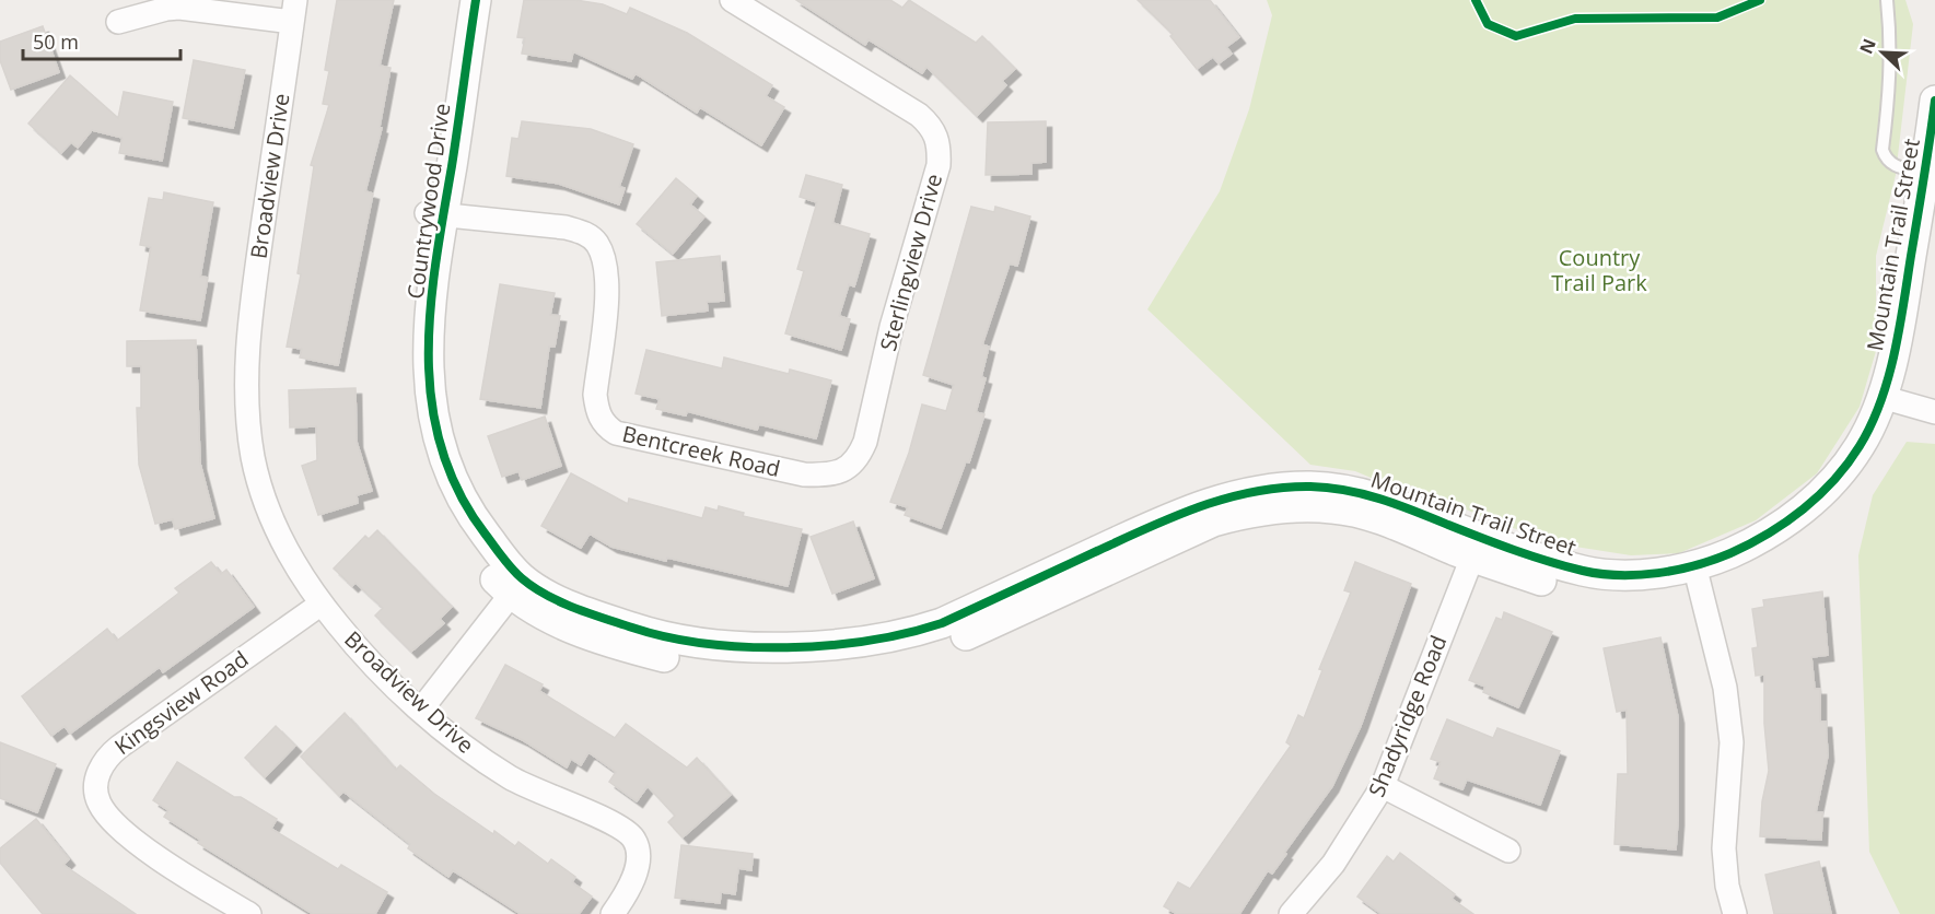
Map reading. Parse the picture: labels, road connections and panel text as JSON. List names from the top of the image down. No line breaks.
{"streets":{"street":["Broadview Drive","Countrywood Drive","Mountain Trail Street","Sterlingview Drive","Bentcreek Road","Kingsview Road","Shadyridge Road"]},"crossings":[["Broadview Drive","Kingsview Road"],["Countrywood Drive","Mountain Trail Street"],["Countrywood Drive","Bentcreek Road"],["Mountain Trail Street","Shadyridge Road"],["Sterlingview Drive","Bentcreek Road"]],"parks":["Country Trail Park"],"scale_bar":"50 m","north":"top left"}
